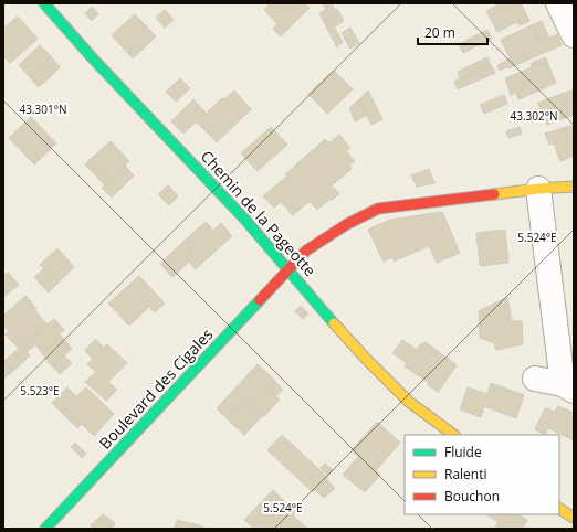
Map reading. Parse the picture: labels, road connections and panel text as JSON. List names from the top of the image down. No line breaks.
{"streets":{"street":["Chemin de la Pageotte","Boulevard des Cigales"]},"crossings":[["Chemin de la Pageotte","Boulevard des Cigales"]],"legend":["Fluide","Ralenti","Bouchon"],"scale_bar":"20 m","coordinates":["43.301°N","43.302°N","5.524°E","5.523°E"]}
